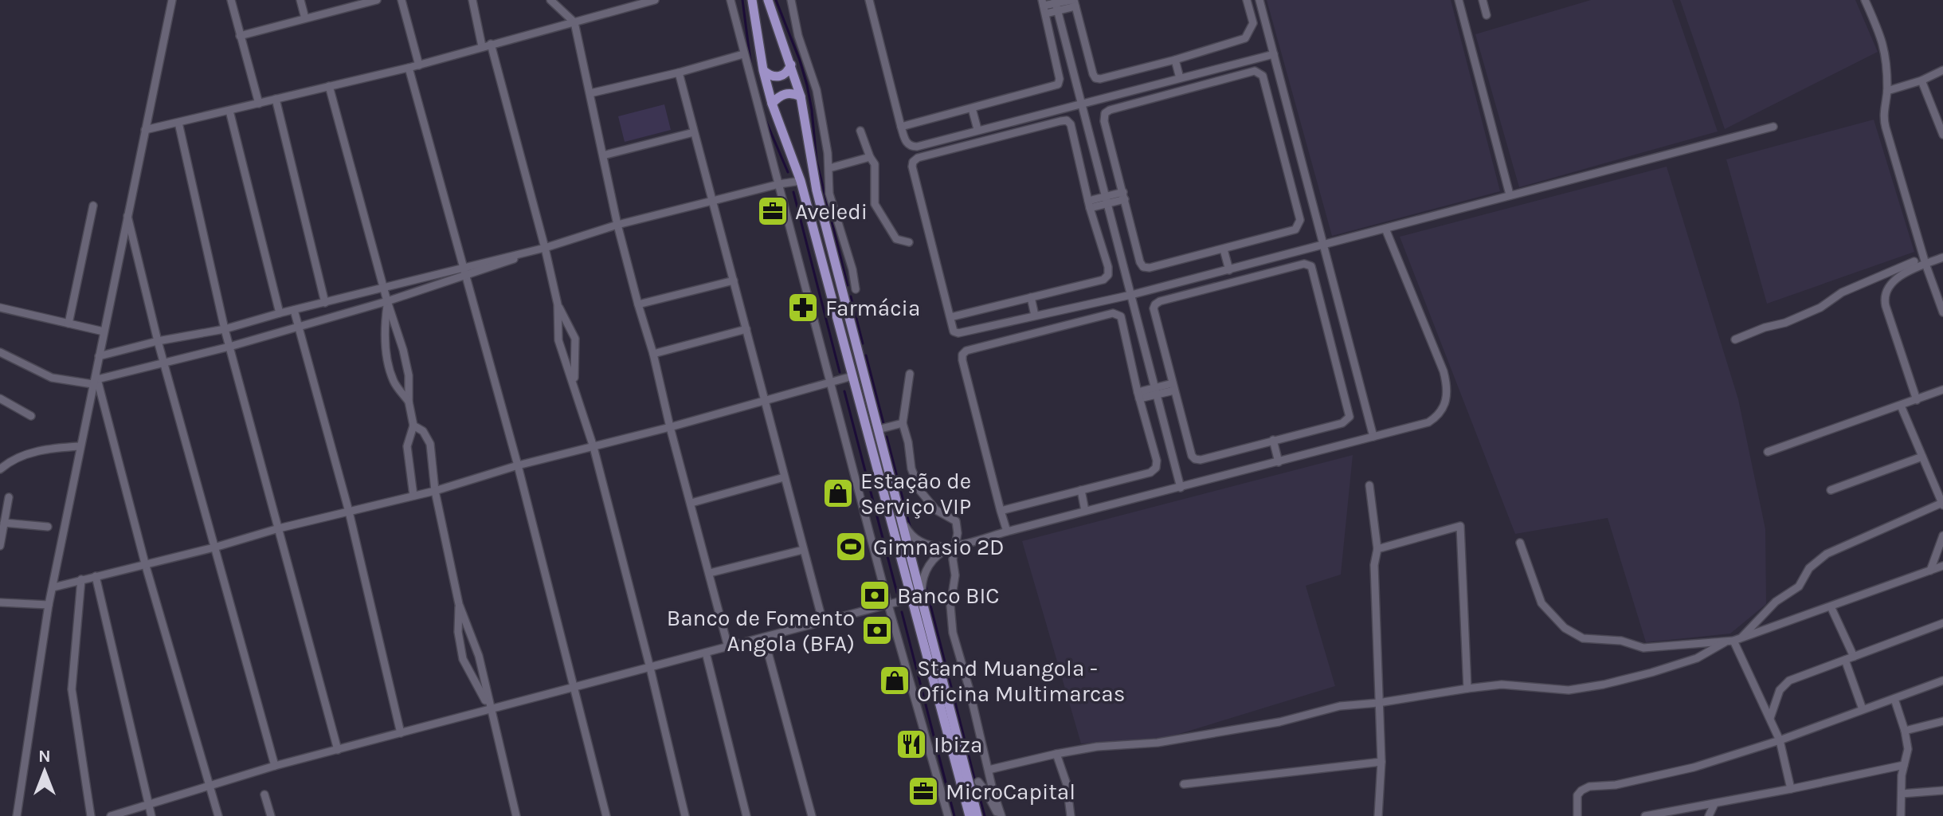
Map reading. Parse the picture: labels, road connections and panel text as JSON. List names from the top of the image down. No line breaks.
{"places":{"office":["Aveledi","MicroCapital"],"pharmacy":["Farmácia"],"shop":["Estação de Serviço VIP","Stand Muangola - Oficina Multimarcas"],"sports":["Gimnasio 2D"],"bank":["Banco BIC","Banco de Fomento Angola (BFA)"],"restaurant":["Ibiza"]},"north":"top"}
